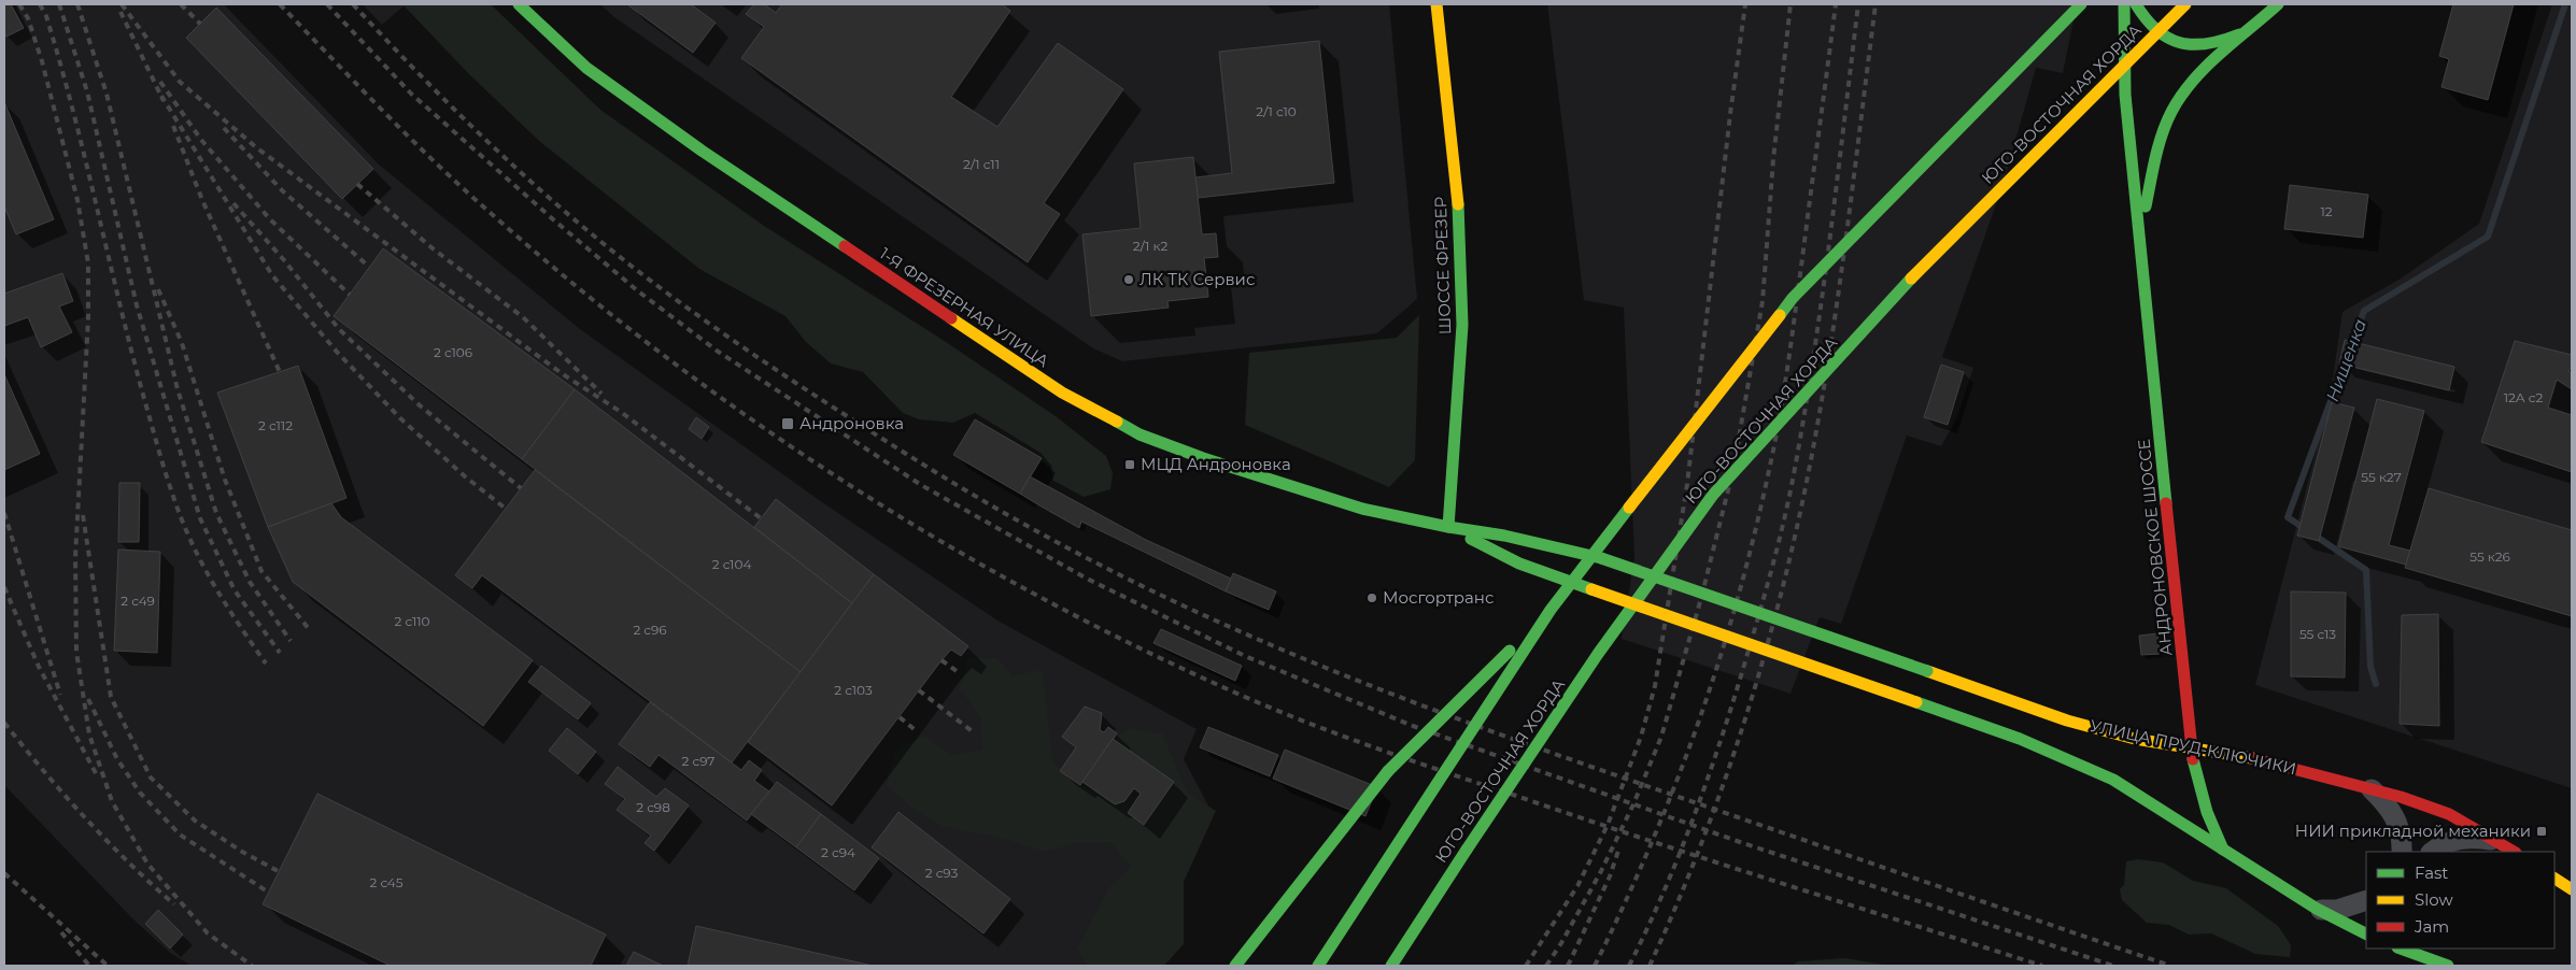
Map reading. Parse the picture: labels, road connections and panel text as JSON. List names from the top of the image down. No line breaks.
{"streets":{"street":["ЮГО-ВОСТОЧНАЯ ХОРДА","ШОССЕ ФРЕЗЕР","1-Я ФРЕЗЕРНАЯ УЛИЦА","АНДРОНОВСКОЕ ШОССЕ","УЛИЦА ПРУД-КЛЮЧИКИ"]},"crossings":[["ШОССЕ ФРЕЗЕР","1-Я ФРЕЗЕРНАЯ УЛИЦА"],["1-Я ФРЕЗЕРНАЯ УЛИЦА","АНДРОНОВСКОЕ ШОССЕ"],["1-Я ФРЕЗЕРНАЯ УЛИЦА","УЛИЦА ПРУД-КЛЮЧИКИ"],["АНДРОНОВСКОЕ ШОССЕ","УЛИЦА ПРУД-КЛЮЧИКИ"]],"water":["Нищенка"],"places":{"other":["ЛК ТК Сервис","Мосгортранс"],"transit":["Андроновка","МЦД Андроновка","НИИ прикладной механики"]},"house_numbers":["2/1 с10","2/1 с11","12","2/1 к2","2 с106","12А с2","2 с112","55 к27","55 к26","2 с104","2 с49","2 с110","2 с96","55 с13","2 с103","2 с97","2 с98","2 с94","2 с93","2 с45"],"legend":["Fast","Slow","Jam"]}
